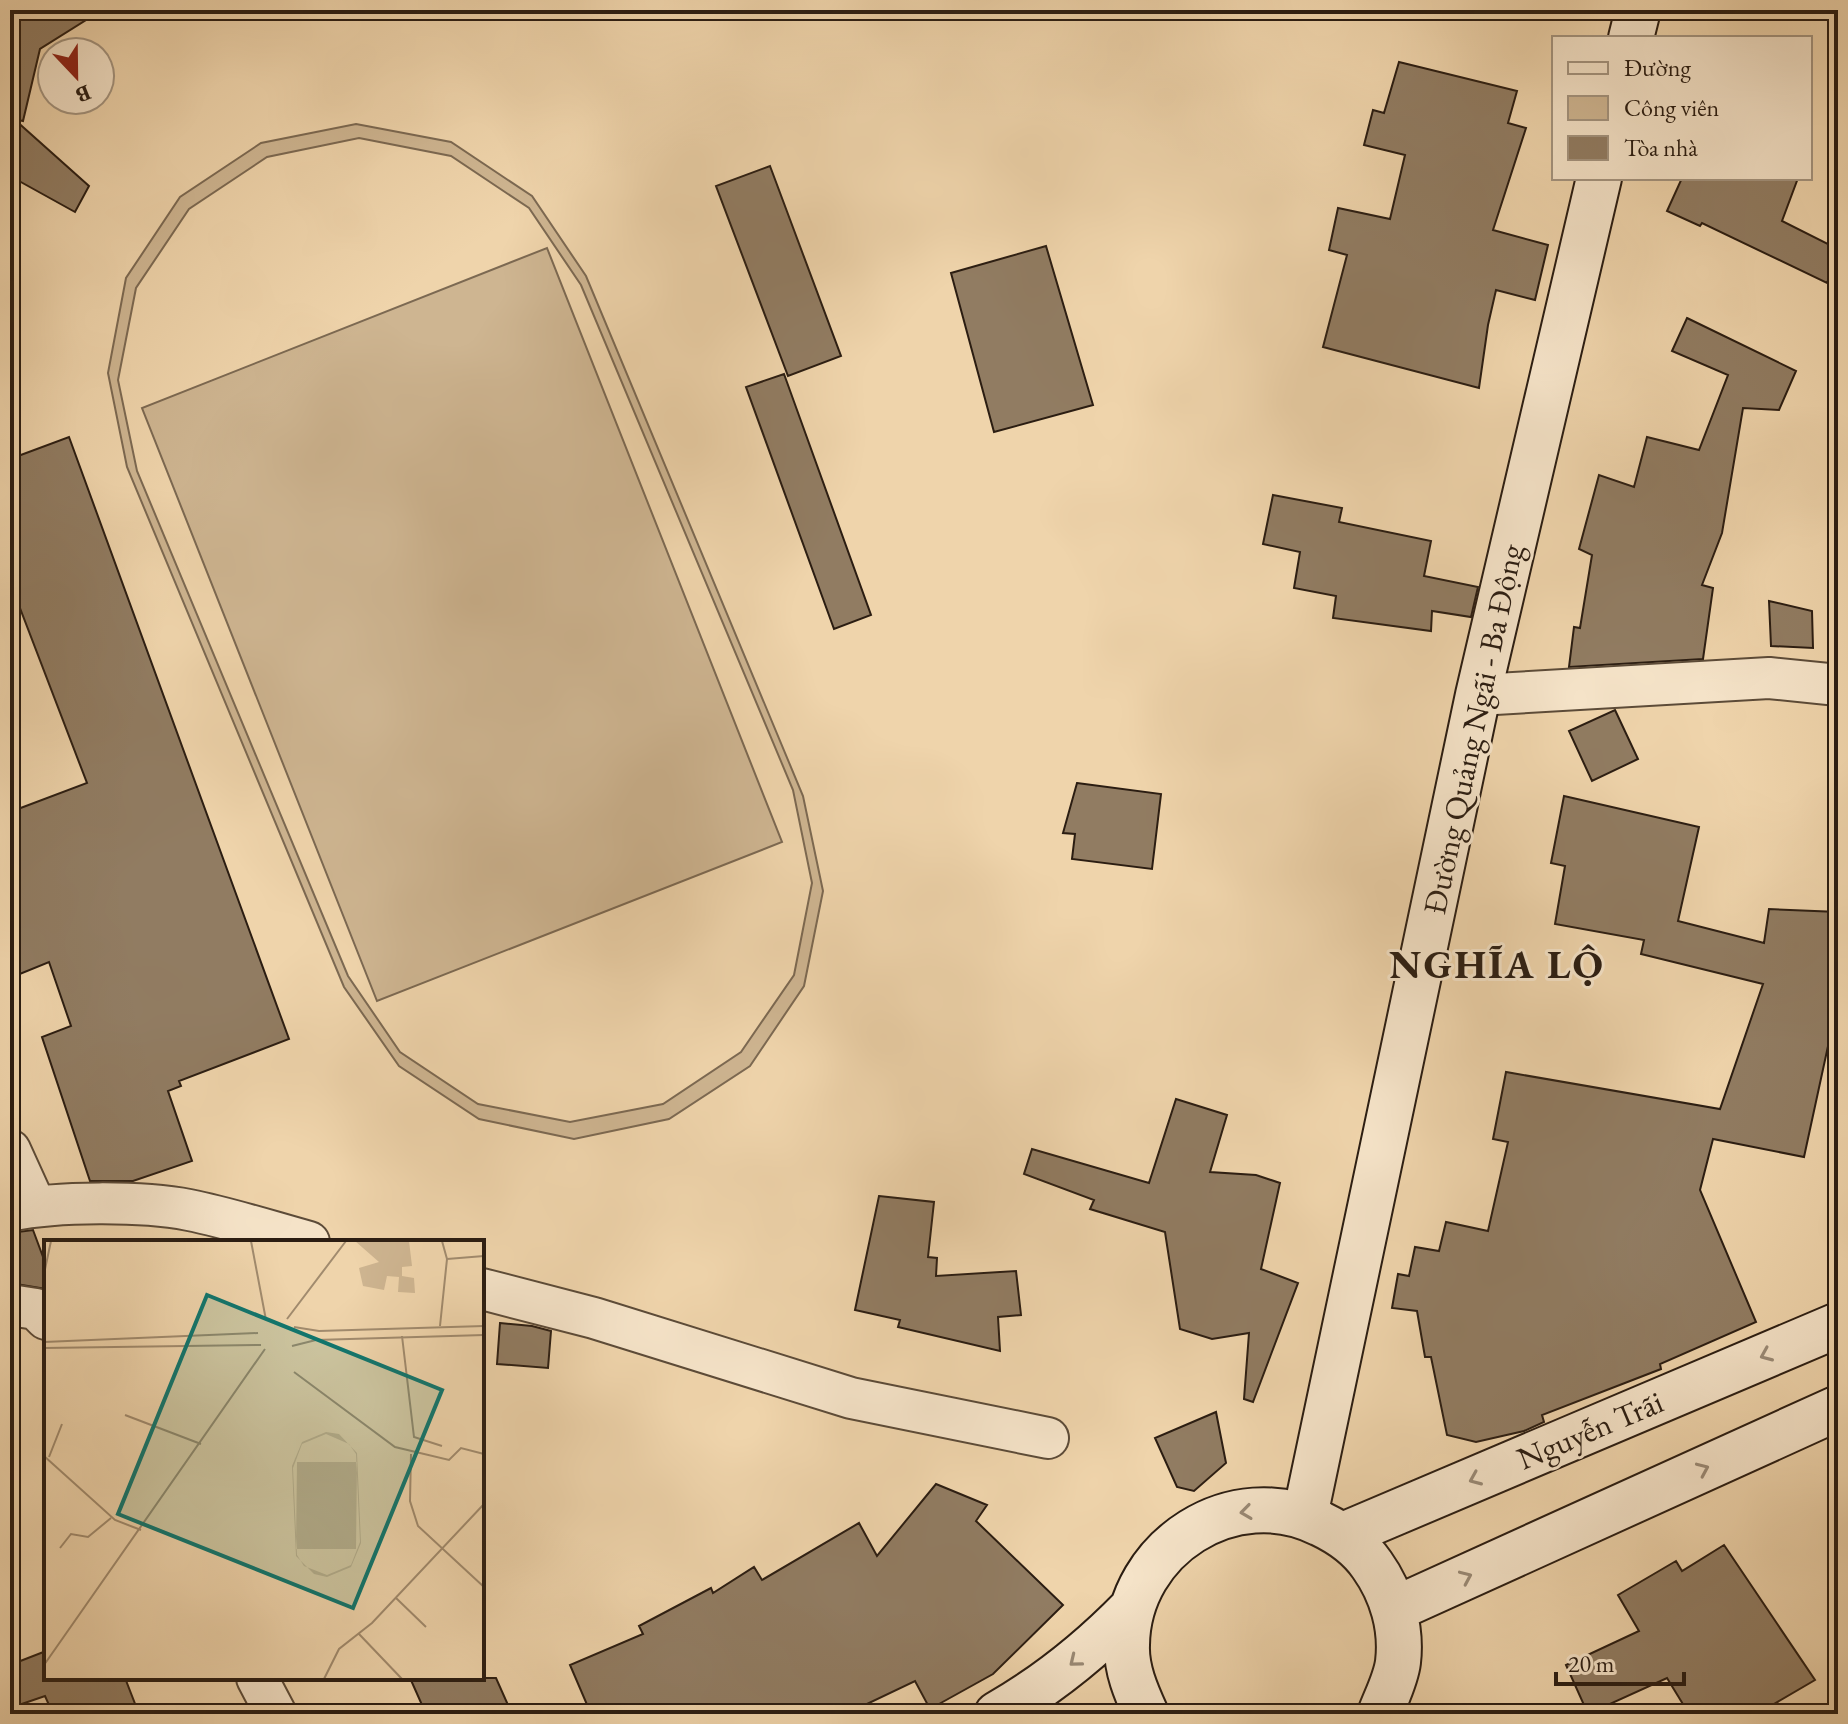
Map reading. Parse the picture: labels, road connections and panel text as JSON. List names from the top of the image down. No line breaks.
{"streets":{"main road":["Đường Quảng Ngãi - Ba Động","Nguyễn Trãi"]},"crossings":[["Đường Quảng Ngãi - Ba Động","Nguyễn Trãi"]],"districts":["NGHĨA LỘ"],"legend":["Đường","Công viên","Tòa nhà"],"scale_bar":"20 m","north":"bottom"}
